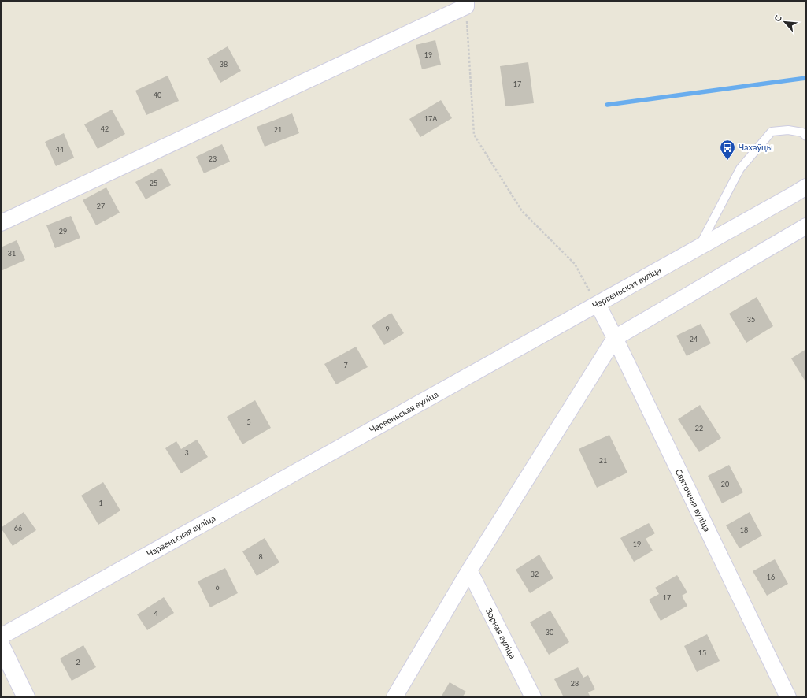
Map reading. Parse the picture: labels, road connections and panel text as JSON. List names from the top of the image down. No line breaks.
{"streets":{"street":["Чэрвеньская вуліца","Святочная вуліца","Зорная вуліца"]},"crossings":[["Чэрвеньская вуліца","Святочная вуліца"]],"places":{"bus stop":["Чахаўцы"]},"house_numbers":["19","38","17","40","17А","42","21","44","23","25","27","29","31","35","9","24","7","5","22","3","21","20","1","66","18","19","8","32","16","6","17","4","30","15","2","28"],"north":"top left"}
